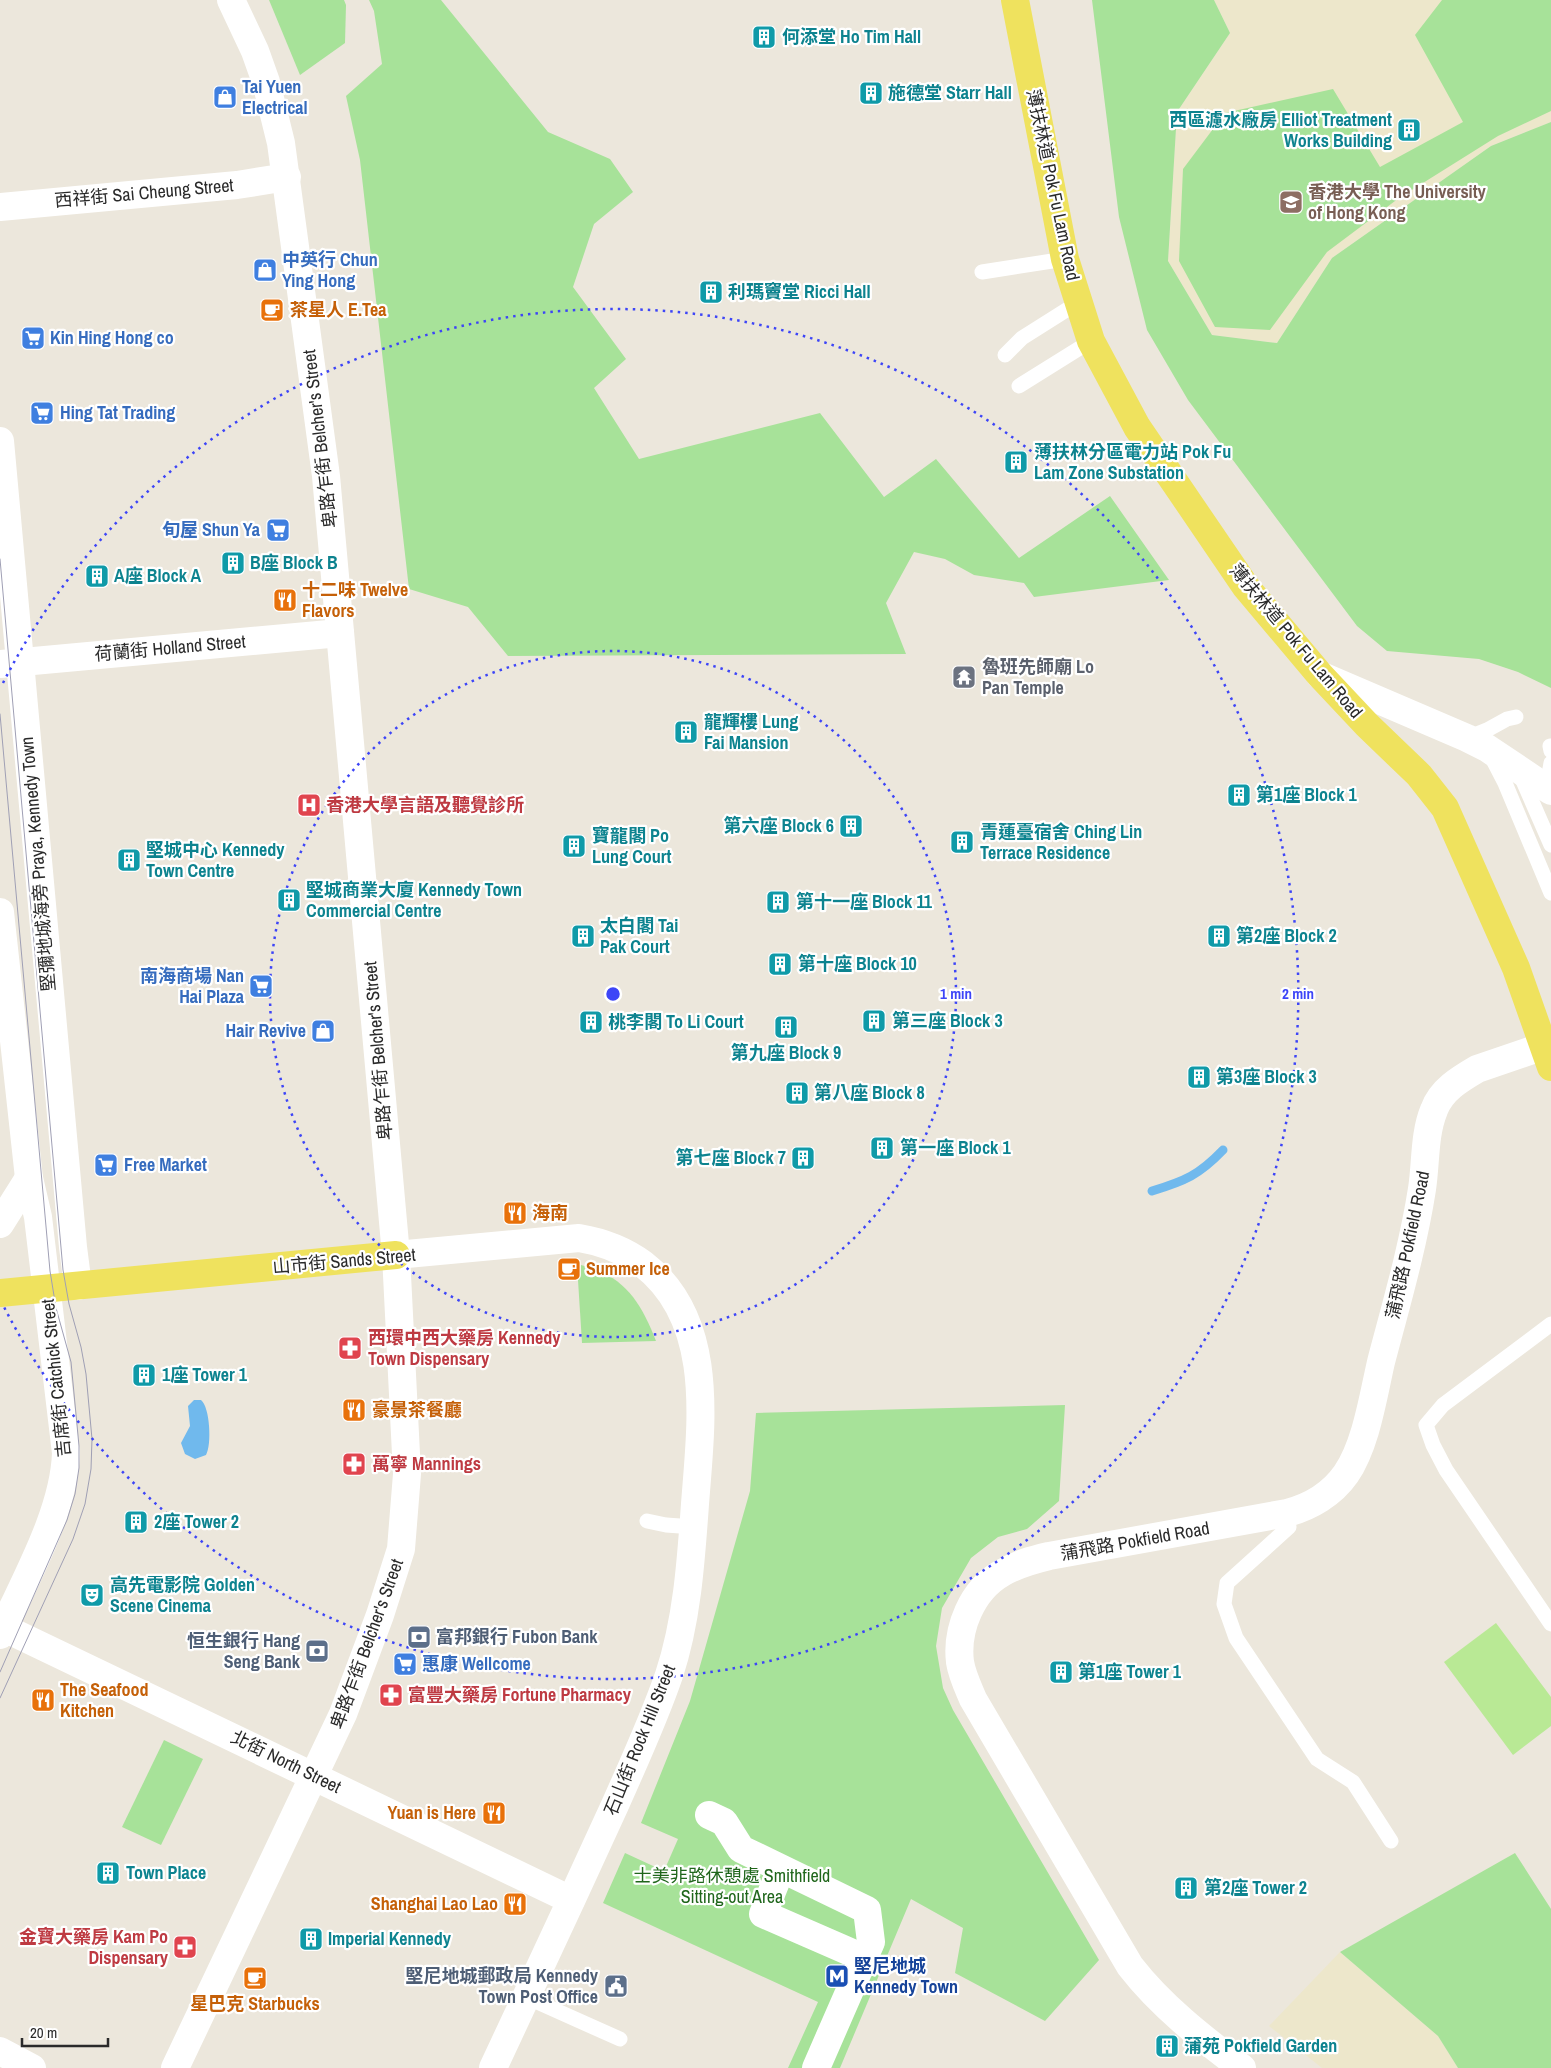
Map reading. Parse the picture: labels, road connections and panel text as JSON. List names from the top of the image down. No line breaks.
{"streets":{"main road":["薄扶林道 Pok Fu Lam Road","山市街 Sands Street"],"street":["西祥街 Sai Cheung Street","卑路乍街 Belcher's Street","荷蘭街 Holland Street","堅彌地城海旁 Praya, Kennedy Town","蒲飛路 Pokfield Road","吉席街 Catchick Street","石山街 Rock Hill Street","北街 North Street"]},"crossings":[["薄扶林道 Pok Fu Lam Road","蒲飛路 Pokfield Road"],["西祥街 Sai Cheung Street","卑路乍街 Belcher's Street"],["卑路乍街 Belcher's Street","荷蘭街 Holland Street"],["卑路乍街 Belcher's Street","山市街 Sands Street"],["卑路乍街 Belcher's Street","北街 North Street"],["荷蘭街 Holland Street","堅彌地城海旁 Praya, Kennedy Town"],["堅彌地城海旁 Praya, Kennedy Town","山市街 Sands Street"],["山市街 Sands Street","吉席街 Catchick Street"],["山市街 Sands Street","石山街 Rock Hill Street"],["吉席街 Catchick Street","北街 North Street"],["石山街 Rock Hill Street","北街 North Street"]],"parks":["士美非路休憩處 Smithfield Sitting-out Area"],"places":{"building":["何添堂 Ho Tim Hall","施德堂 Starr Hall","西區濾水廠房 Elliot Treatment Works Building","利瑪竇堂 Ricci Hall","薄扶林分區電力站 Pok Fu Lam Zone Substation","B座 Block B","A座 Block A","龍輝樓 Lung Fai Mansion","第1座 Block 1","第六座 Block 6","青蓮臺宿舍 Ching Lin Terrace Residence","寶龍閣 Po Lung Court","堅城中心 Kennedy Town Centre","堅城商業大廈 Kennedy Town Commercial Centre","第十一座 Block 11","太白閣 Tai Pak Court","第2座 Block 2","第十座 Block 10","第三座 Block 3","桃李閣 To Li Court","第九座 Block 9","第3座 Block 3","第八座 Block 8","第一座 Block 1","第七座 Block 7","1座 Tower 1","2座 Tower 2","第1座 Tower 1","Town Place","第2座 Tower 2","Imperial Kennedy","蒲苑 Pokfield Garden"],"shop":["Tai Yuen Electrical","中英行 Chun Ying Hong","Hair Revive"],"school or university":["香港大學 The University of Hong Kong"],"cafe":["茶星人 E.Tea","Summer Ice","星巴克 Starbucks"],"supermarket":["Kin Hing Hong co","Hing Tat Trading","旬屋 Shun Ya","南海商場 Nan Hai Plaza","Free Market","惠康 Wellcome"],"restaurant":["十二味 Twelve Flavors","海南","豪景茶餐廳","The Seafood Kitchen","Yuan is Here","Shanghai Lao Lao"],"temple":["魯班先師廟 Lo Pan Temple"],"hospital":["香港大學言語及聽覺診所"],"pharmacy":["西環中西大藥房 Kennedy Town Dispensary","萬寧 Mannings","富豐大藥房 Fortune Pharmacy","金寶大藥房 Kam Po Dispensary"],"theatre":["高先電影院 Golden Scene Cinema"],"bank":["富邦銀行 Fubon Bank","恒生銀行 Hang Seng Bank"],"metro station":["堅尼地城 Kennedy Town"],"public building":["堅尼地城郵政局 Kennedy Town Post Office"]},"scale_bar":"20 m","rings":["1 min","2 min"]}
